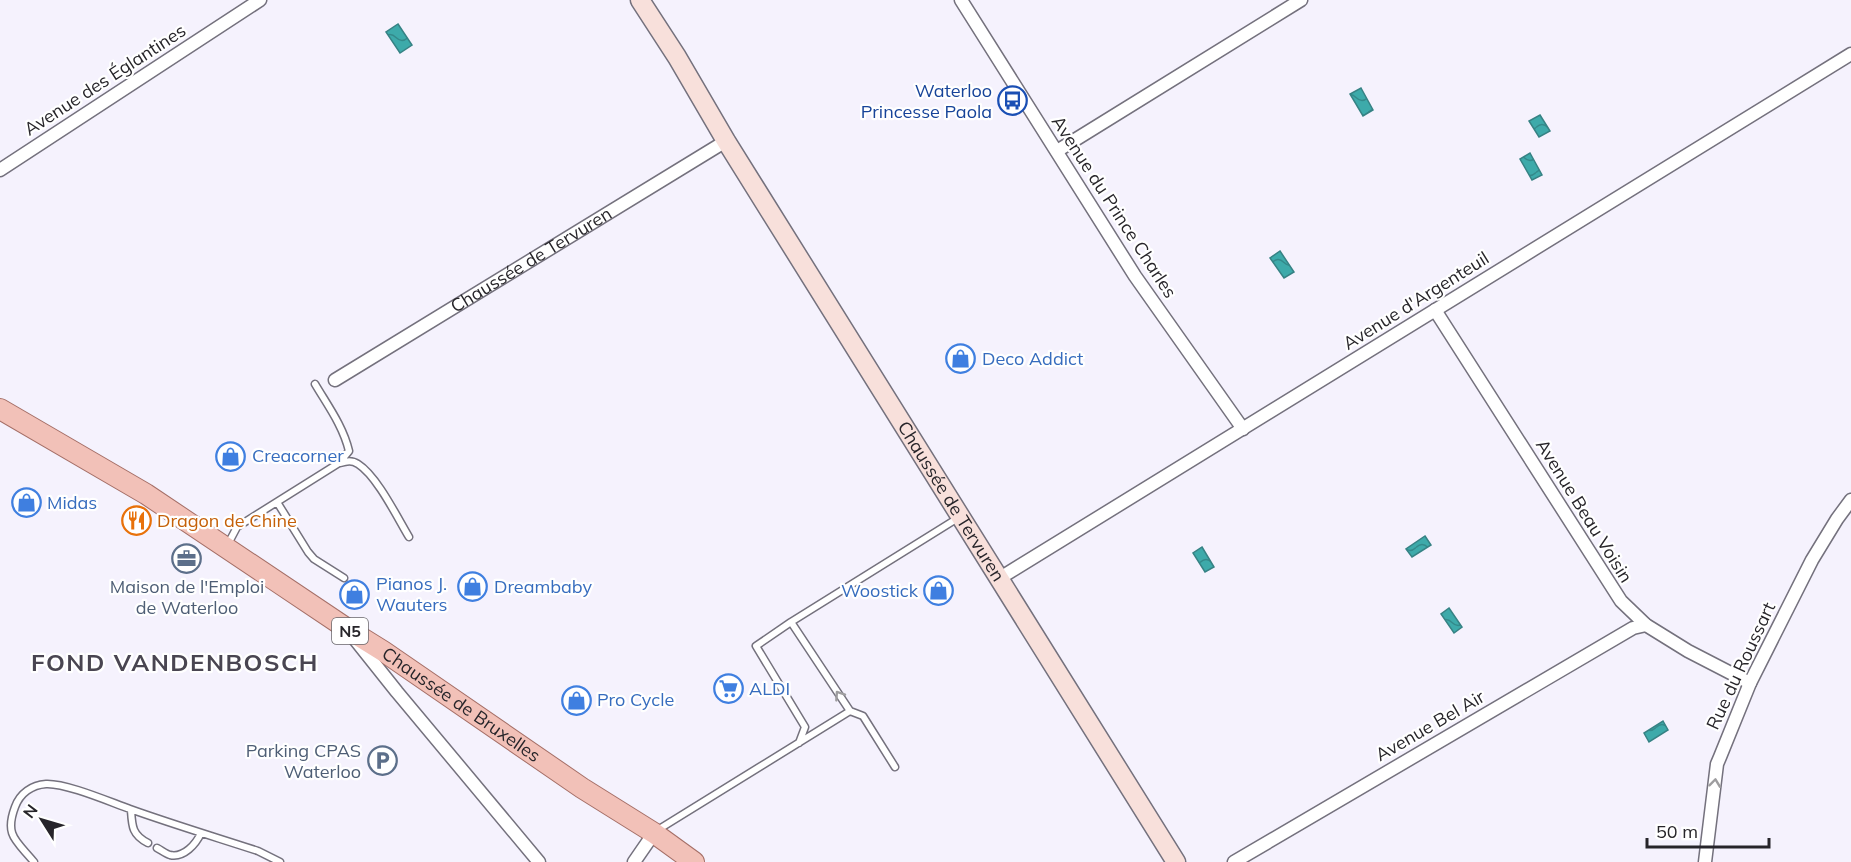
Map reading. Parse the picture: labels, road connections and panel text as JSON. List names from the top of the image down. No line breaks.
{"streets":{"main road":["Chaussée de Tervuren","N5","Chaussée de Bruxelles"],"street":["Avenue des Églantines","Avenue du Prince Charles","Avenue d'Argenteuil","Avenue Beau Voisin","Rue du Roussart","Avenue Bel Air"]},"crossings":[["Avenue du Prince Charles","Avenue d'Argenteuil"],["Chaussée de Tervuren","Avenue d'Argenteuil"],["Avenue d'Argenteuil","Avenue Beau Voisin"],["Avenue Beau Voisin","Rue du Roussart"],["Avenue Beau Voisin","Avenue Bel Air"]],"one_way":["Rue du Roussart"],"districts":["FOND VANDENBOSCH"],"places":{"bus stop":["Waterloo Princesse Paola"],"shop":["Deco Addict","Creacorner","Midas","Dreambaby","Woostick","Pianos J. Wauters","Pro Cycle"],"restaurant":["Dragon de Chine"],"office":["Maison de l'Emploi de Waterloo"],"supermarket":["ALDI"],"parking":["Parking CPAS Waterloo"]},"scale_bar":"50 m","north":"top left"}
